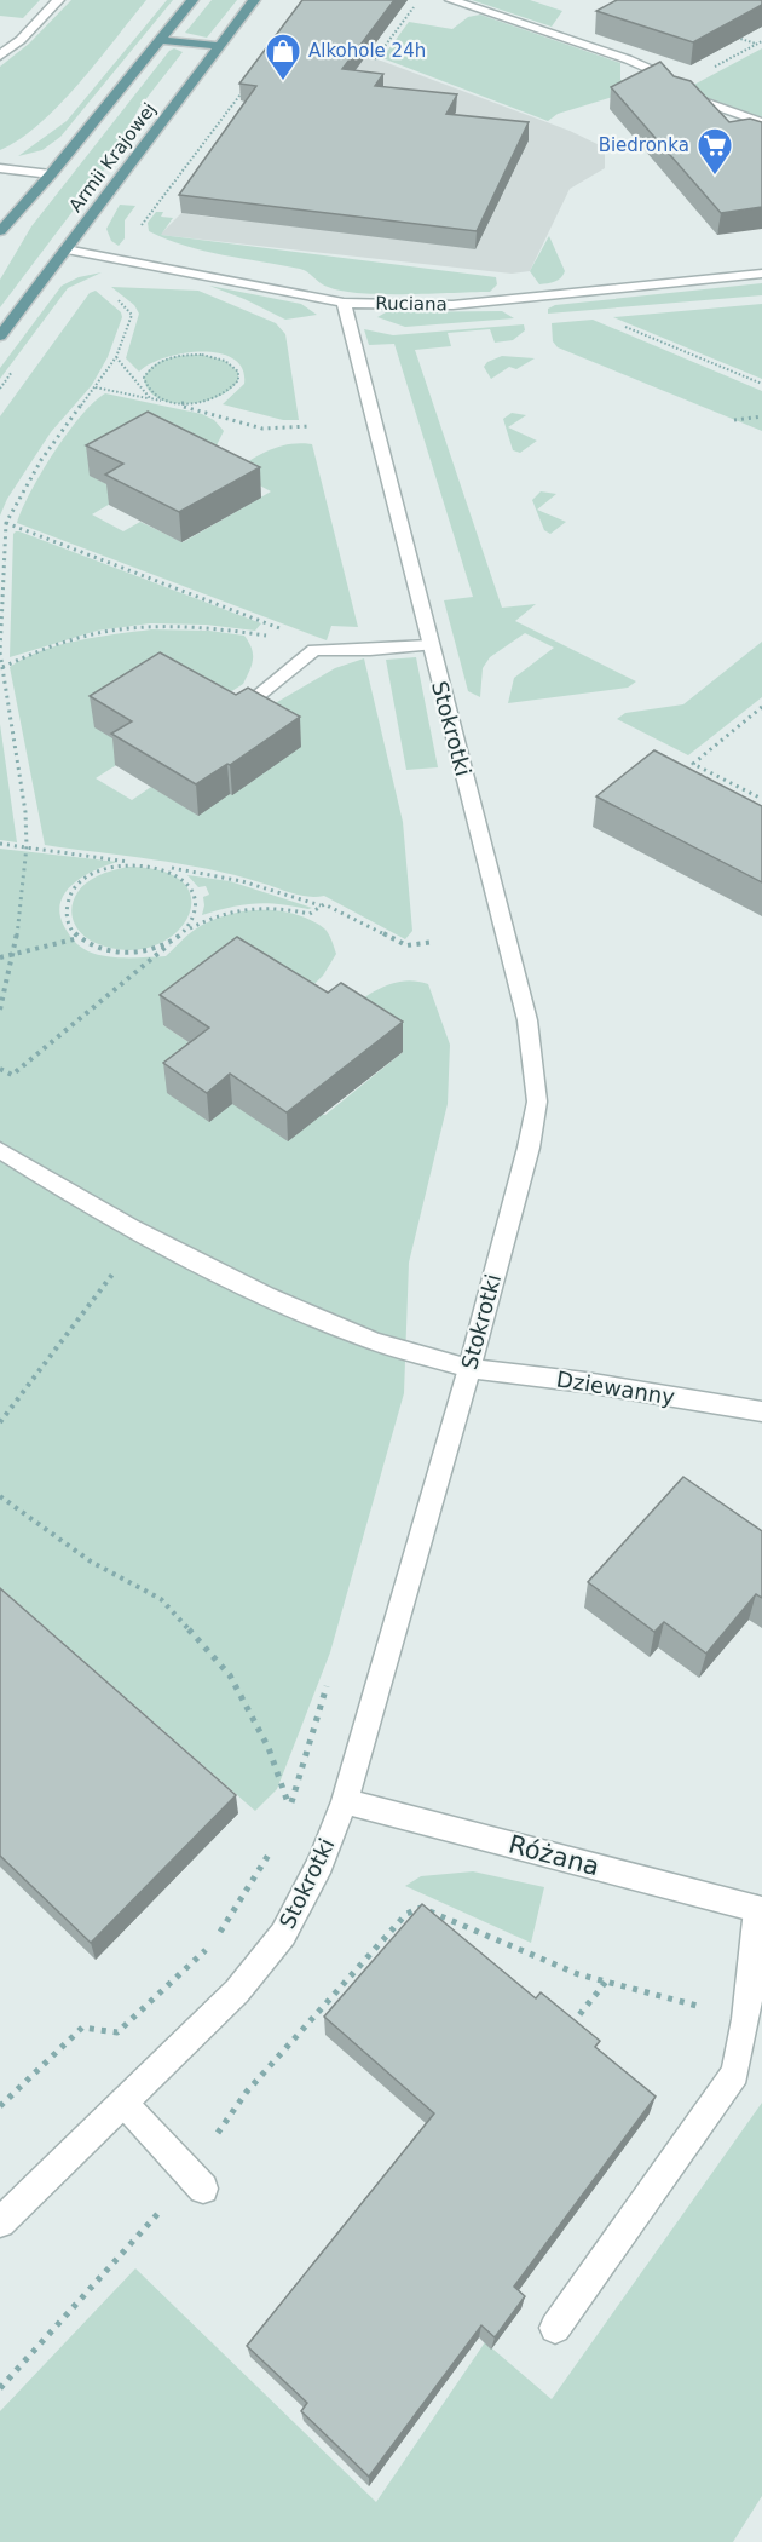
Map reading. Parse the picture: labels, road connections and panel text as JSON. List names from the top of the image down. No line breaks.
{"streets":{"main road":["Armii Krajowej"],"street":["Ruciana","Stokrotki","Dziewanny","Różana"]},"crossings":[["Armii Krajowej","Ruciana"],["Ruciana","Stokrotki"],["Stokrotki","Dziewanny"],["Stokrotki","Różana"]],"places":{"shop":["Alkohole 24h"],"supermarket":["Biedronka"]}}
